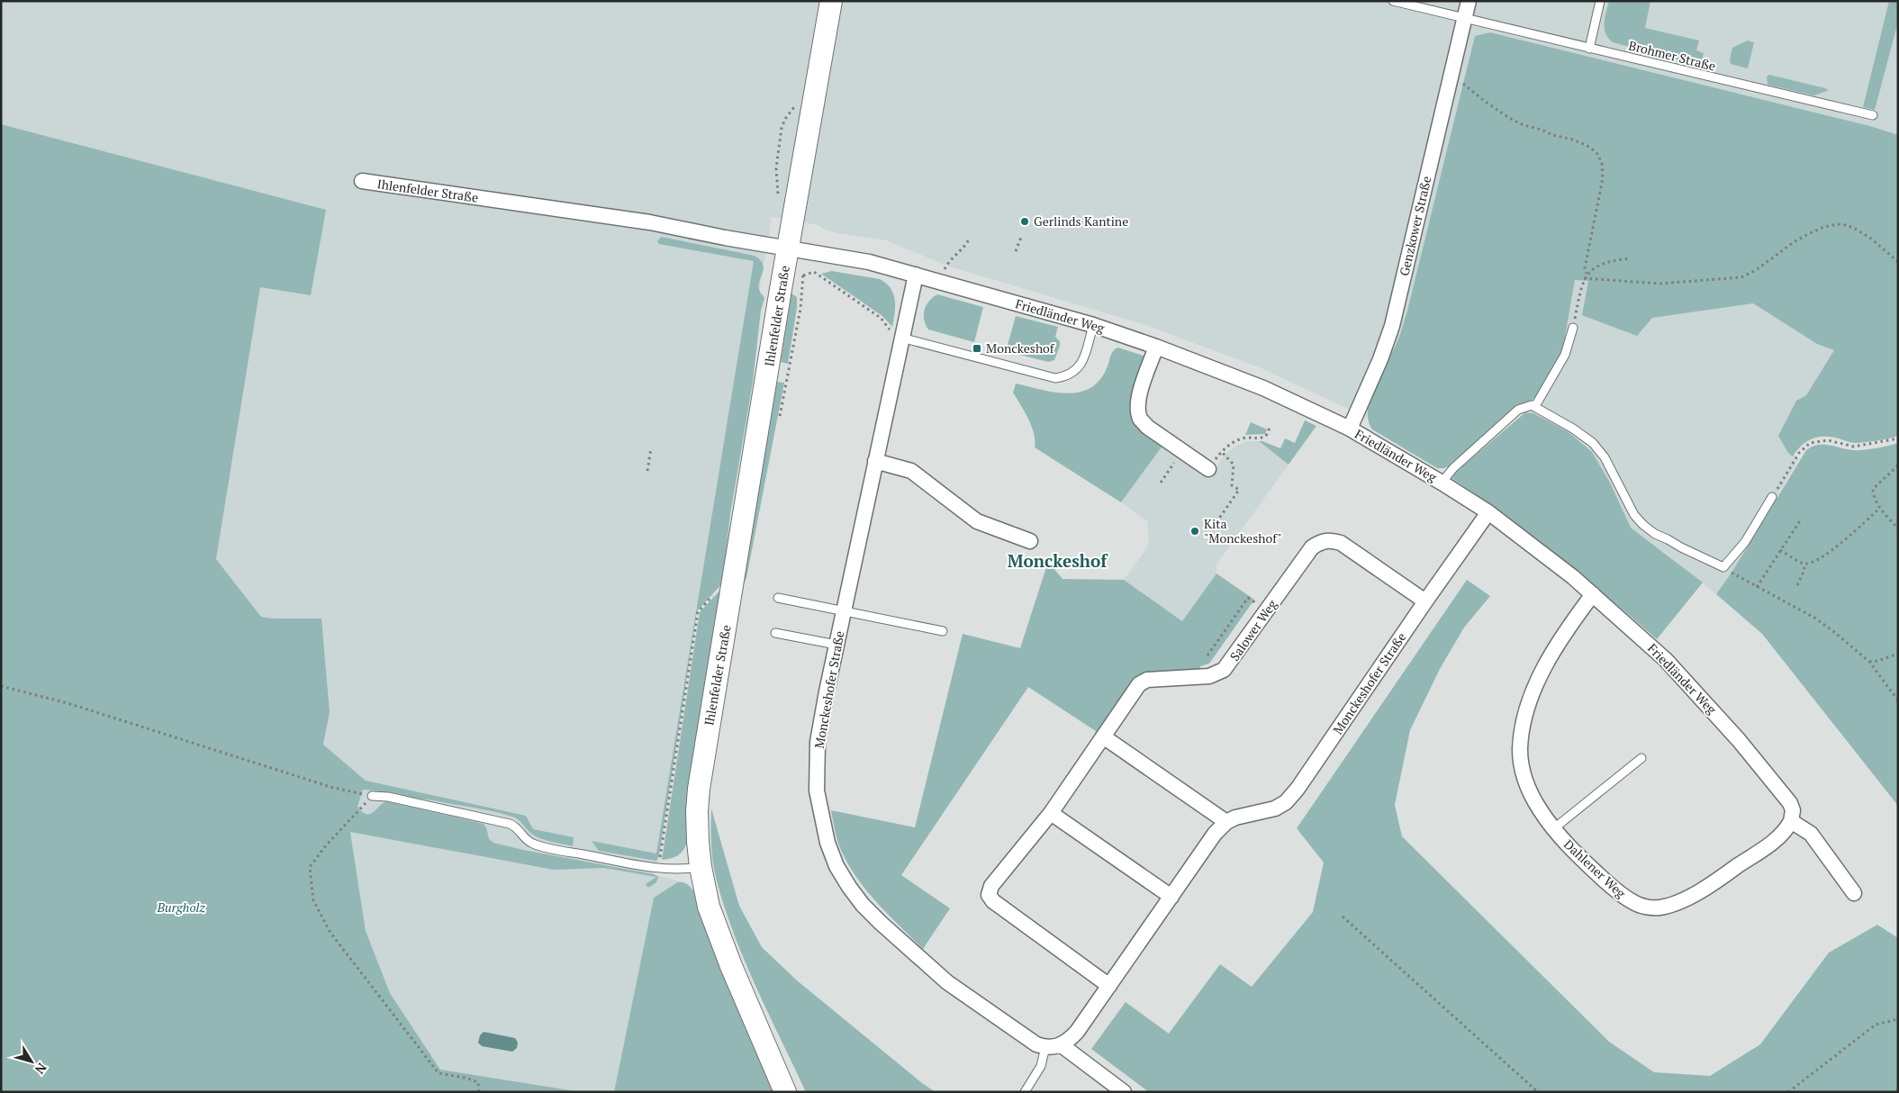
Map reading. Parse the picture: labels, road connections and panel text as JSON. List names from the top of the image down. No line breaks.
{"streets":{"main road":["Ihlenfelder Straße"],"street":["Genzkower Straße","Friedländer Weg","Salower Weg","Monckeshofer Straße","Dahlener Weg"],"lane":["Brohmer Straße"]},"crossings":[["Brohmer Straße","Genzkower Straße"],["Ihlenfelder Straße","Friedländer Weg"],["Genzkower Straße","Friedländer Weg"],["Friedländer Weg","Monckeshofer Straße"],["Friedländer Weg","Dahlener Weg"],["Salower Weg","Monckeshofer Straße"]],"districts":["Monckeshof"],"parks":["Burgholz"],"places":{"other":["Gerlinds Kantine","Kita \"Monckeshof\""],"transit":["Monckeshof"]},"north":"bottom right"}
